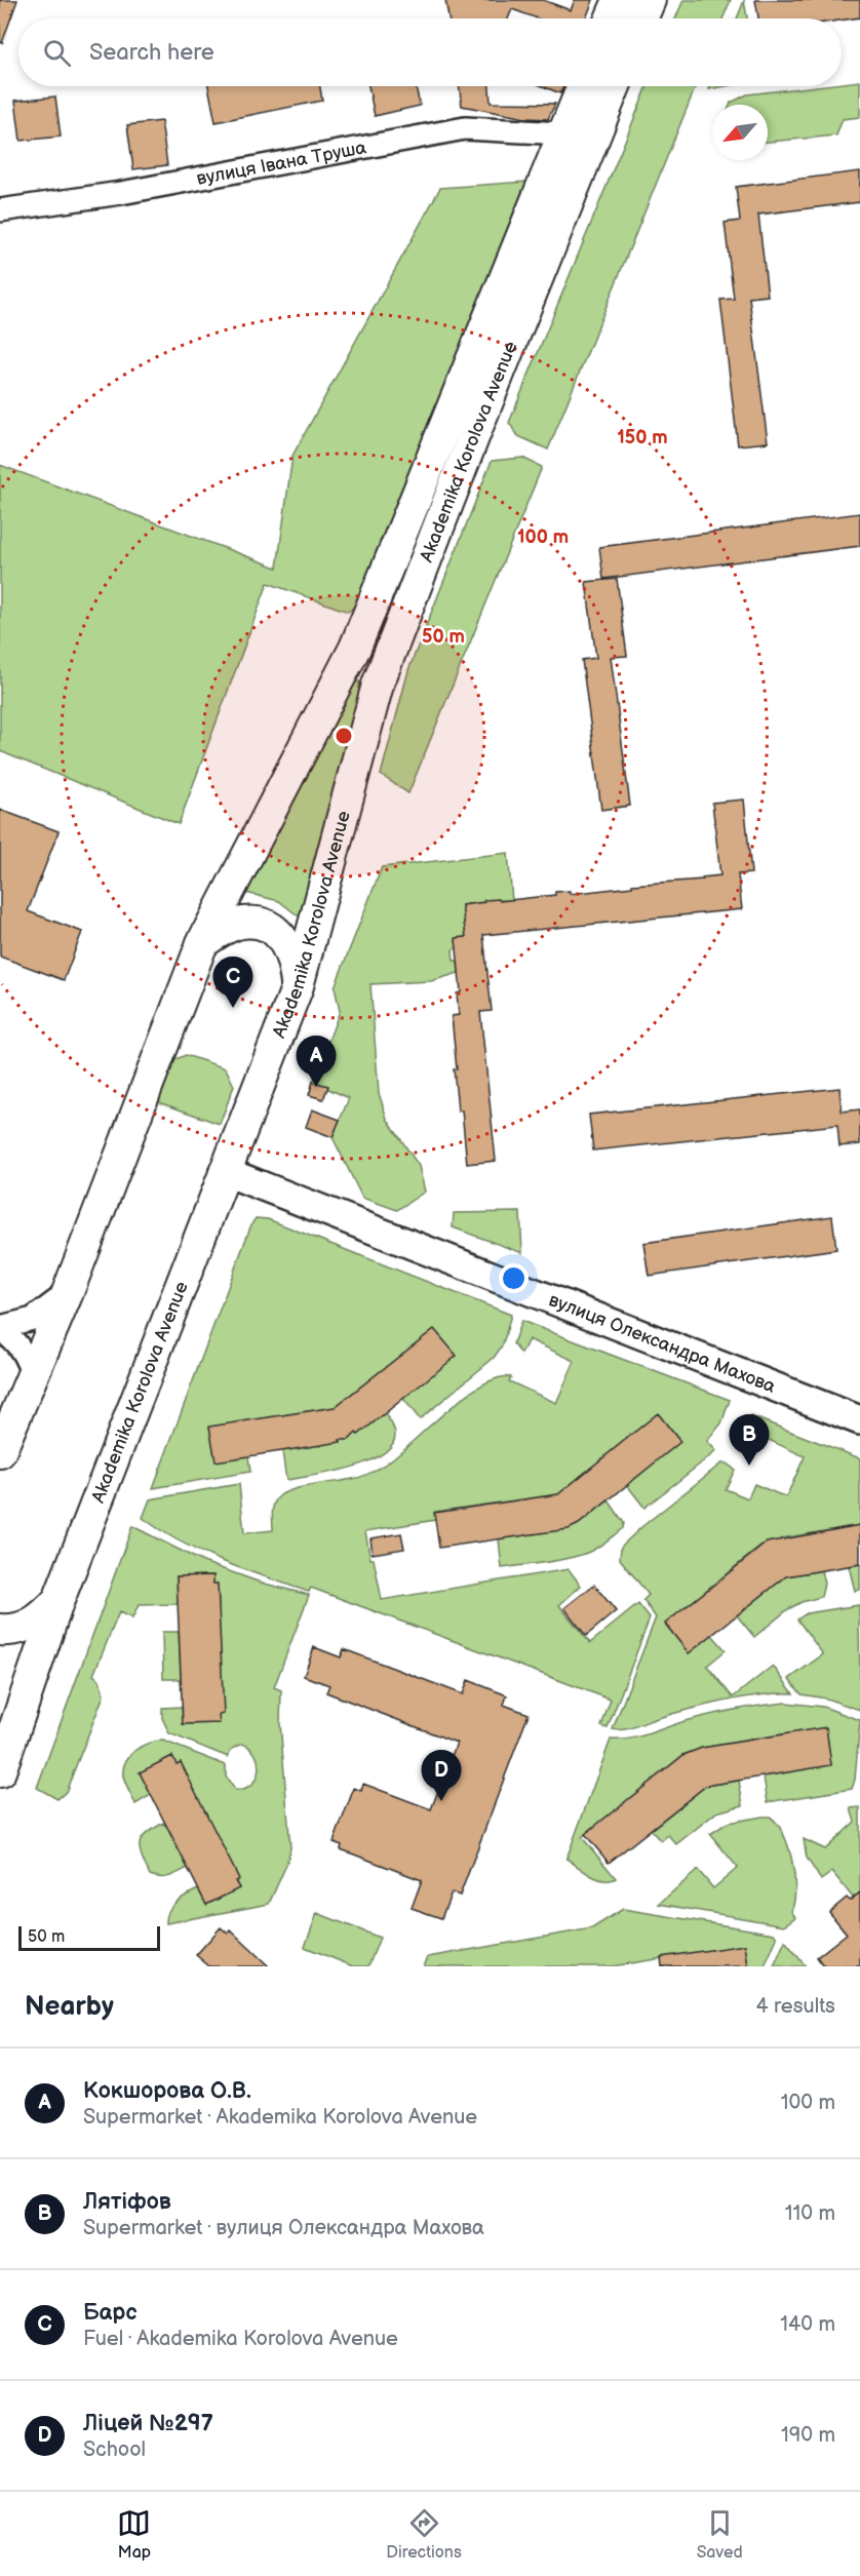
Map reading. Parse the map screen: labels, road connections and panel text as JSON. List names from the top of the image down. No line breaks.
{"streets":{"main road":["Akademika Korolova Avenue"],"street":["вулиця Івана Труша","вулиця Олександра Махова"]},"crossings":[["вулиця Івана Труша","Akademika Korolova Avenue"],["Akademika Korolova Avenue","вулиця Олександра Махова"]],"scale_bar":"50 m","north":"bottom left","page":{"search":"Search here","pins":["C","A","B","D"],"scale":"50 m","heading":["Nearby","4 results"],"list":[{"mark":"A","name":"Кокшорова О.В.","note":"Supermarket · Akademika Korolova Avenue","value":"100 m"},{"mark":"B","name":"Лятіфов","note":"Supermarket · вулиця Олександра Махова","value":"110 m"},{"mark":"C","name":"Барс","note":"Fuel · Akademika Korolova Avenue","value":"140 m"},{"mark":"D","name":"Ліцей №297","note":"School","value":"190 m"}],"nav":["Map","Directions","Saved"]},"rings":["150 m","100 m","50 m"]}
